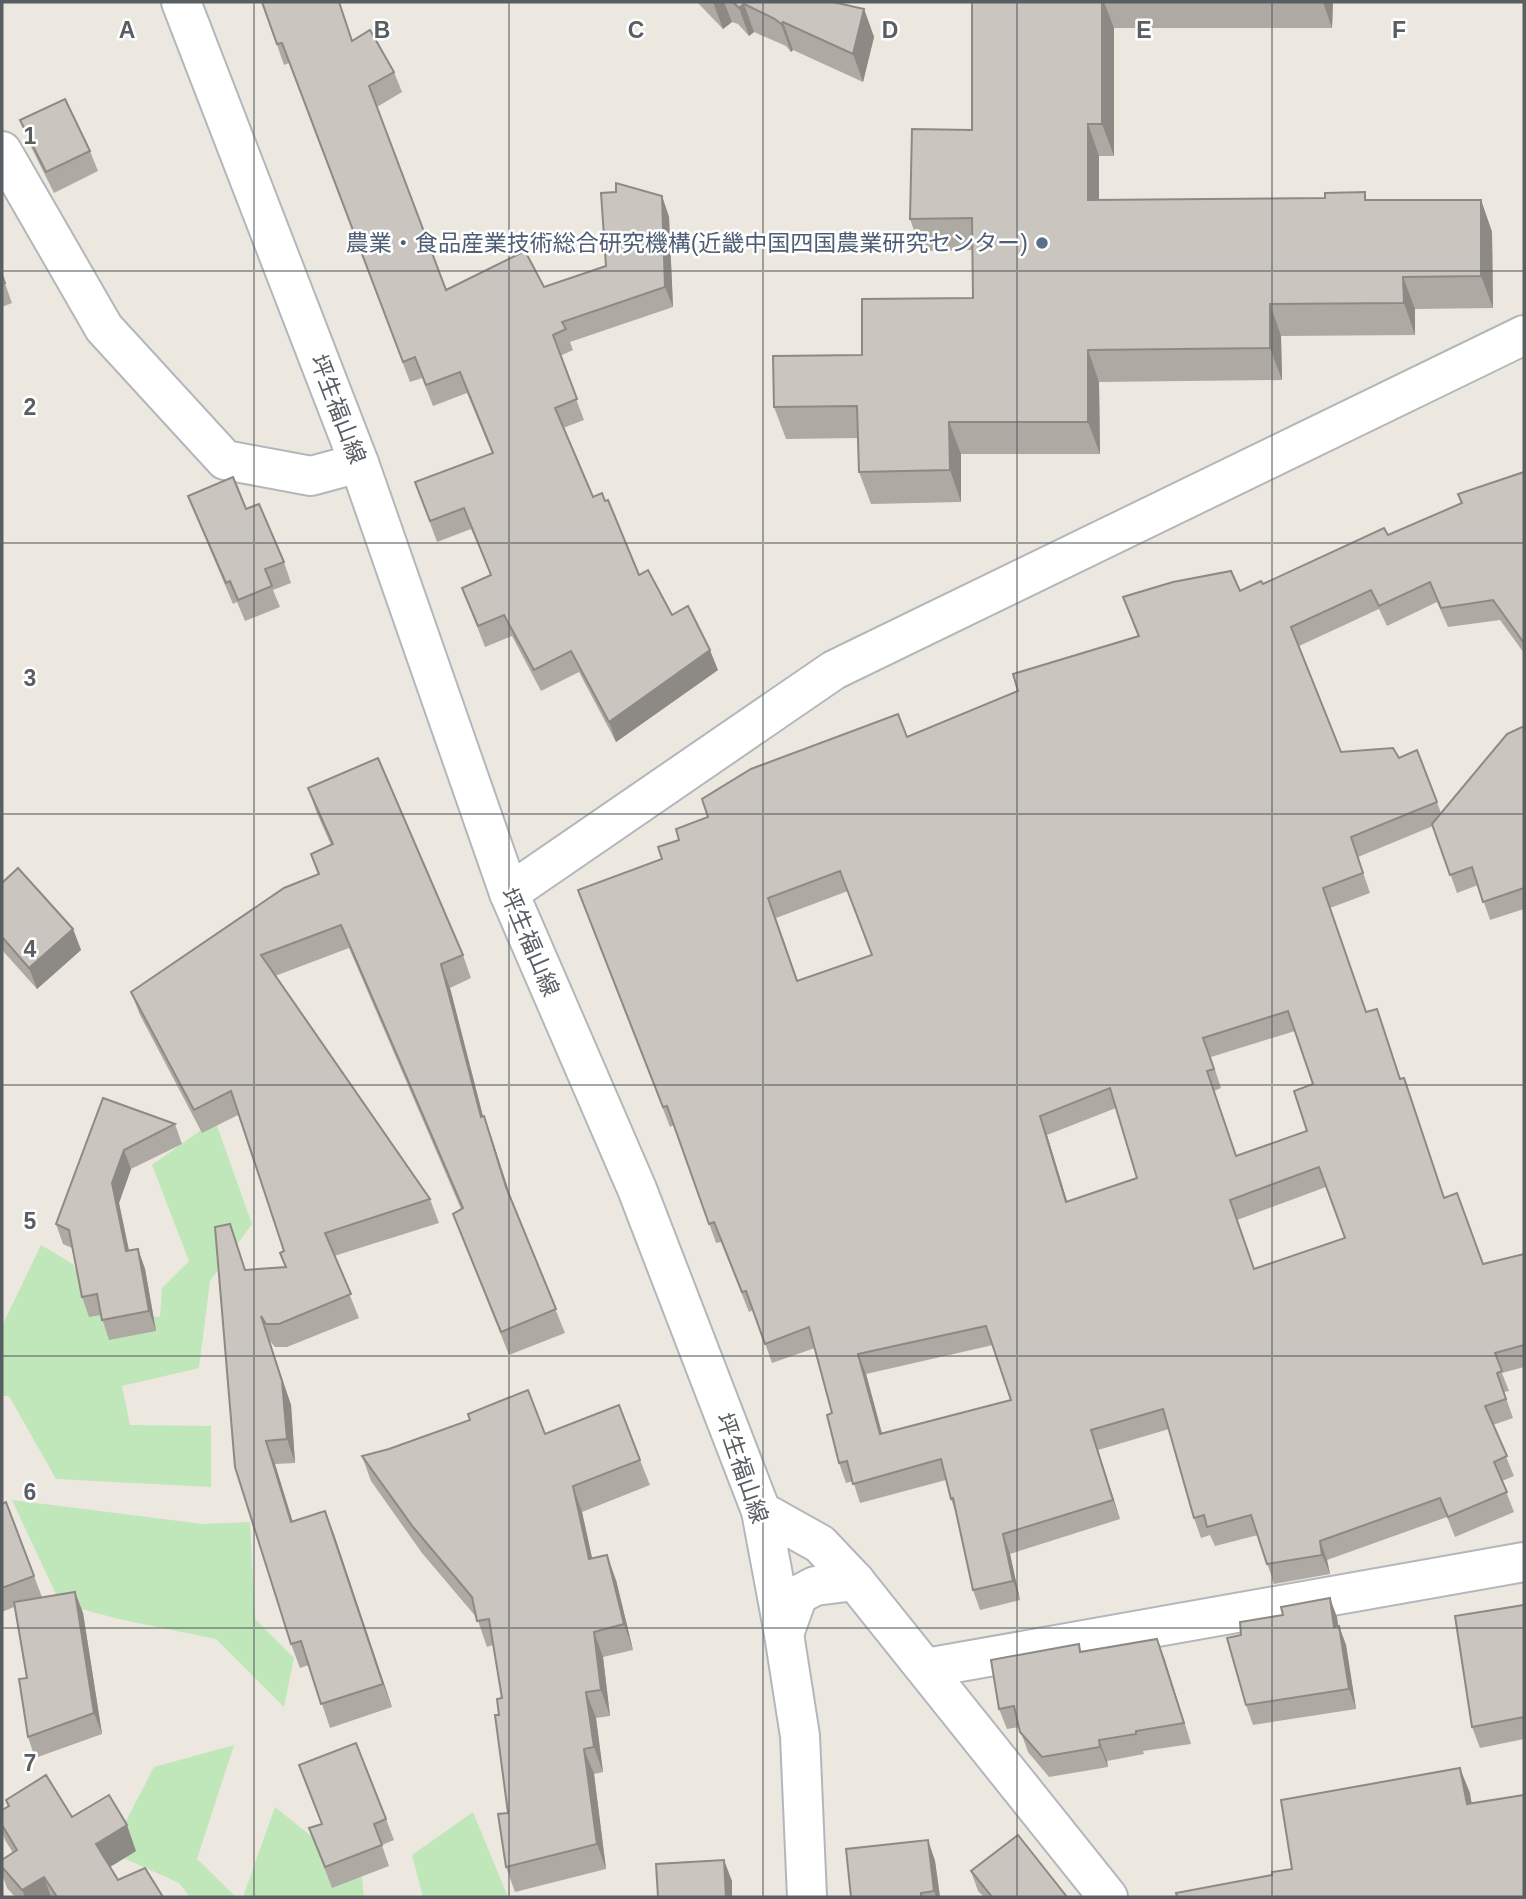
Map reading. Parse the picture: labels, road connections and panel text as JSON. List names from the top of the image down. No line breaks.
{"streets":{"street":["坪生福山線"]},"places":["農業・食品産業技術総合研究機構(近畿中国四国農業研究センター)"],"grid":{"columns":["A","B","C","D","E","F"],"rows":["1","2","3","4","5","6","7"]}}
